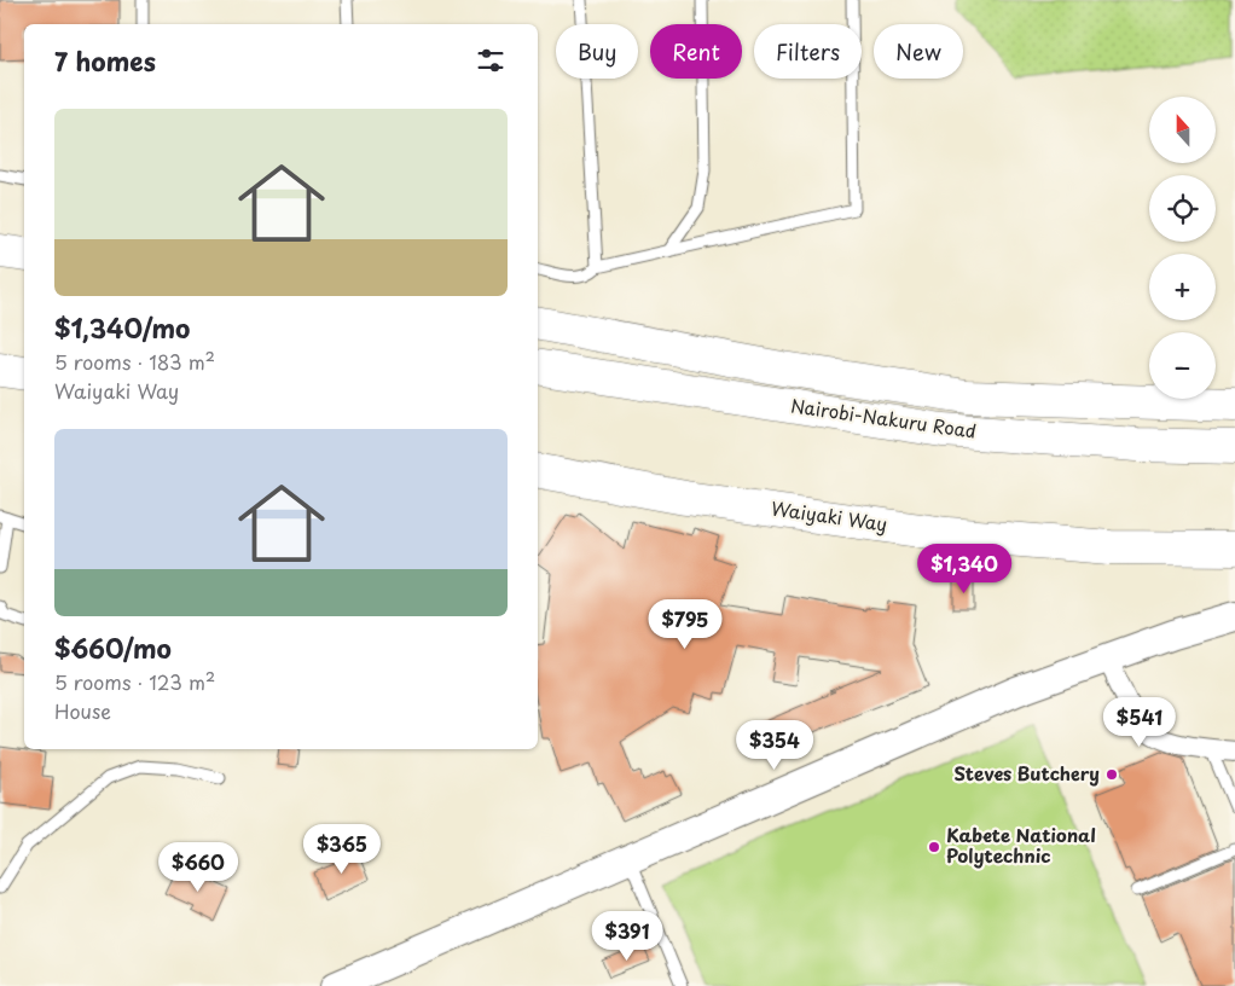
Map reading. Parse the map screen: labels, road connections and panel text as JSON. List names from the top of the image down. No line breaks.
{"streets":{"highway":["Nairobi-Nakuru Road","Waiyaki Way"]},"places":["Steves Butchery","Kabete National Polytechnic"],"north":"top","page":{"chip":["Buy","Rent","Filters","New"],"heading":"7 homes","map_buttons":["+","−"],"list":[{"name":"$1,340/mo","note":"5 rooms · 183 m² · Waiyaki Way"},{"name":"$660/mo","note":"5 rooms · 123 m² · House"}],"price":["$1,340","$795","$541","$354","$365","$660","$391"]}}
